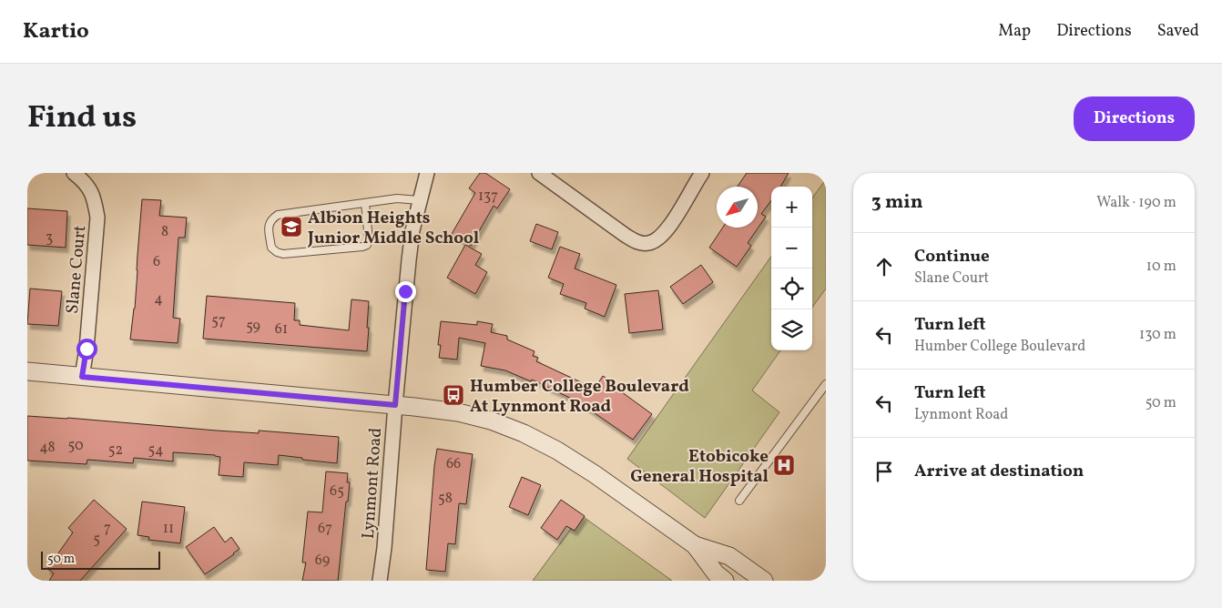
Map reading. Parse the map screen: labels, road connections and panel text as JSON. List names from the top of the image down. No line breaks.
{"streets":{"street":["Slane Court","Lynmont Road"]},"places":{"school or university":["Albion Heights Junior Middle School"],"bus stop":["Humber College Boulevard At Lynmont Road"],"hospital":["Etobicoke General Hospital"]},"house_numbers":["137","8","3","6","4","57","59","61","50","48","52","54","66","65","58","7","11","67","5","69"],"scale_bar":"50 m","north":"bottom left","page":{"header":"Kartio","nav":["Map","Directions","Saved"],"title":"Find us","buttons":"Directions","heading":["3 min","Walk · 190 m"],"map_buttons":["+","−"],"list":[["Continue","Slane Court","10 m"],["Turn left","Humber College Boulevard","130 m"],["Turn left","Lynmont Road","50 m"],"Arrive at destination"],"scale":"50 m"}}
